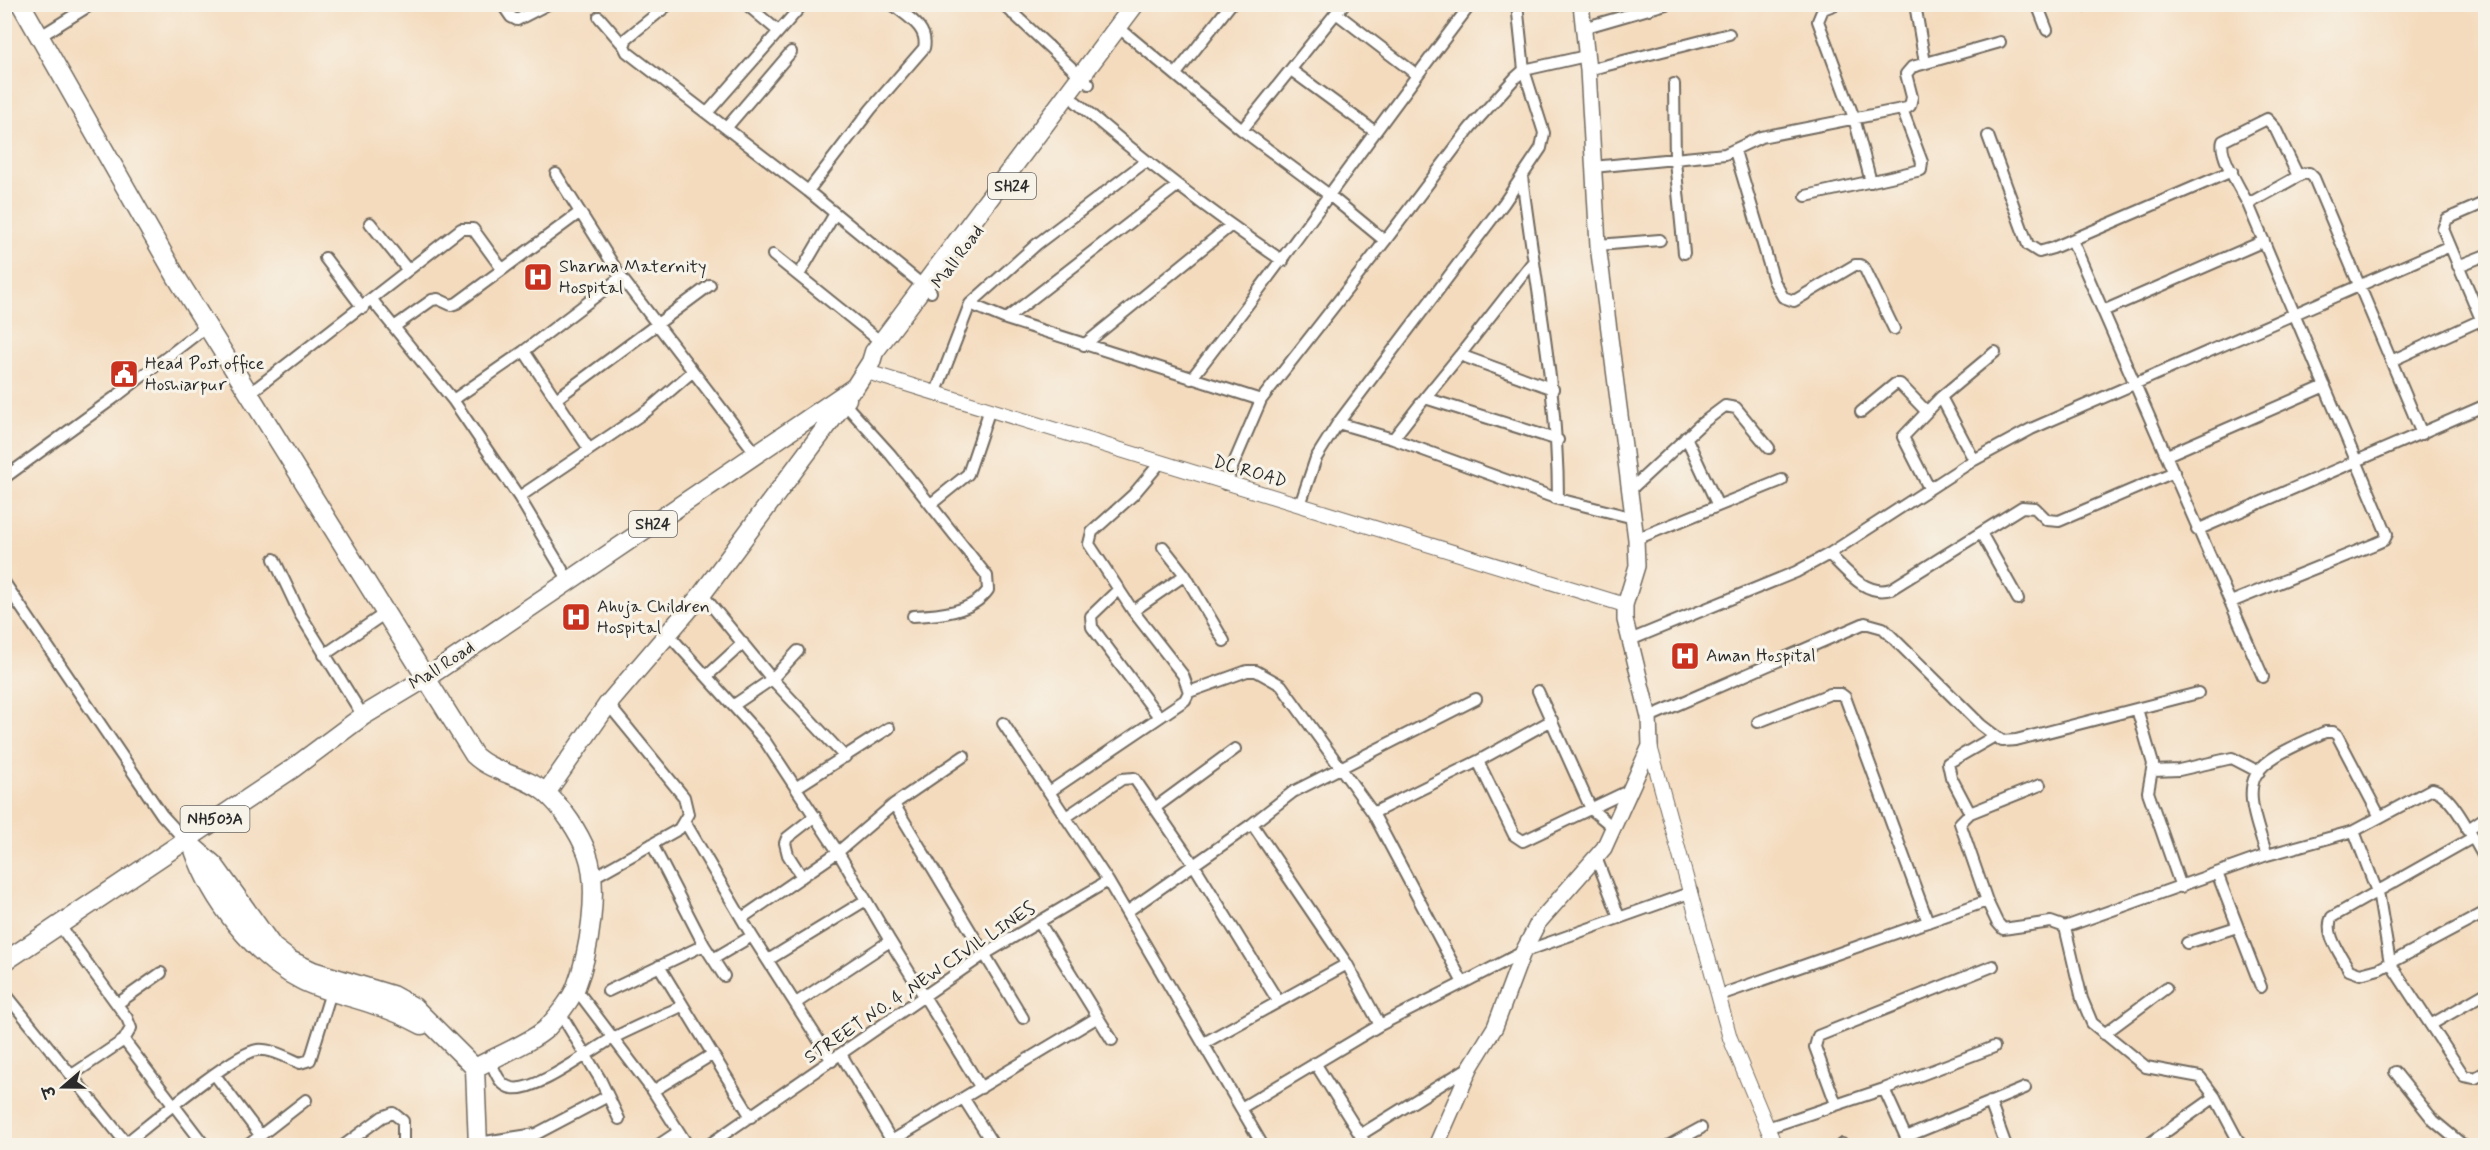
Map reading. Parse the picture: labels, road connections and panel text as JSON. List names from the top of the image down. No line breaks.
{"streets":{"main road":["SH24","Mall Road","NH503A"],"street":["DC ROAD","STREET NO. 4 ,NEW CIVIL LINES"]},"crossings":[["Mall Road","DC ROAD"]],"places":{"hospital":["Sharma Maternity Hospital","Ahuja Children Hospital","Aman Hospital"],"public building":["Head Post office Hoshiarpur"]},"north":"left"}
